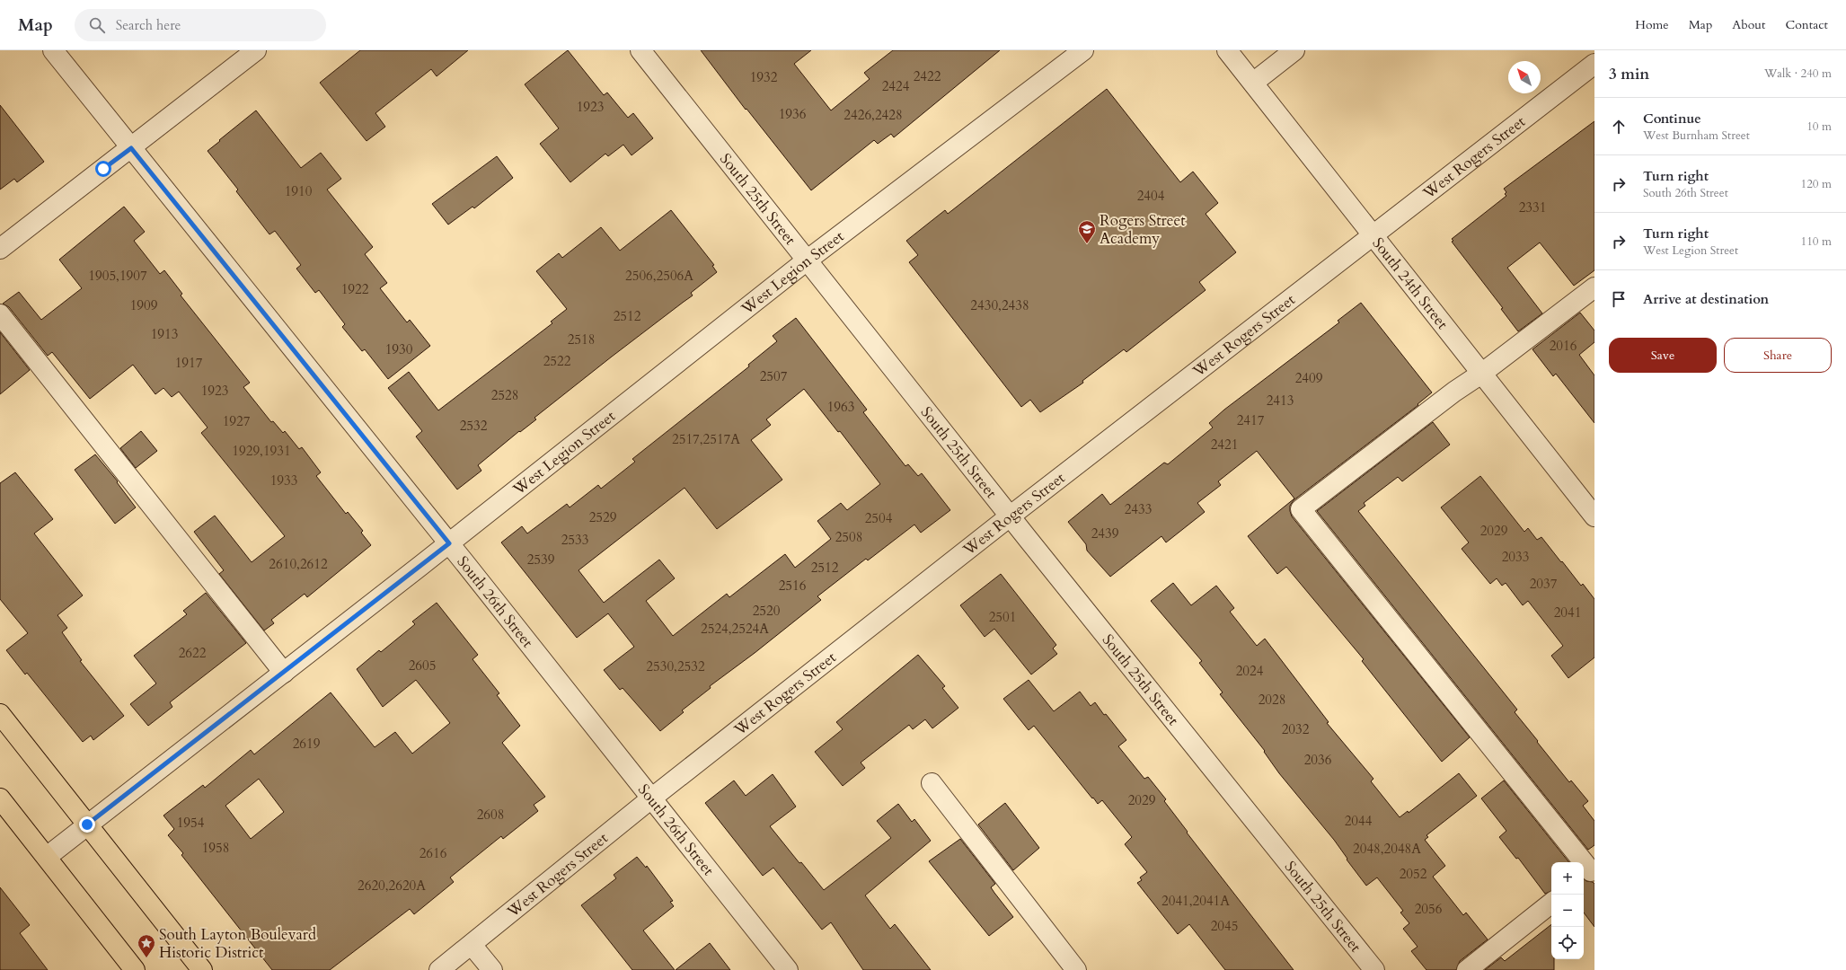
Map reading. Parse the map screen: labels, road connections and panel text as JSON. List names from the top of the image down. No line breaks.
{"streets":{"street":["West Rogers Street","South 25th Street","West Legion Street","South 24th Street","South 26th Street"]},"crossings":[["West Rogers Street","South 25th Street"],["West Rogers Street","South 24th Street"],["West Rogers Street","South 26th Street"],["South 25th Street","West Legion Street"],["West Legion Street","South 26th Street"]],"places":{"school or university":["Rogers Street Academy"],"place":["South Layton Boulevard Historic District"]},"house_numbers":["2422","1932","2424","1923","1936","2426,2428","1910","2404","2331","1905,1907","2506,2506A","1922","1909","2430,2438","2512","1913","2518","2016","1930","2522","1917","2507","2409","1923","2528","2413","1963","2417","1927","2532","2517,2517A","2421","1929,1931","1933","2433","2529","2504","2029","2439","2508","2533","2033","2539","2610,2612","2512","2037","2516","2520","2041","2501","2524,2524A","2622","2605","2530,2532","2024","2028","2032","2619","2036","2029","2608","2044","1954","1958","2048,2048A","2616","2052","2620,2620A","2041,2041A","2056","2045"],"north":"top left","page":{"header":"Map","search":"Search here","nav":["Home","Map","About","Contact"],"heading":["3 min","Walk · 240 m"],"list":[["Continue","West Burnham Street","10 m"],["Turn right","South 26th Street","120 m"],["Turn right","West Legion Street","110 m"],"Arrive at destination"],"buttons":["Save","Share"],"map_buttons":["+","−"]}}
